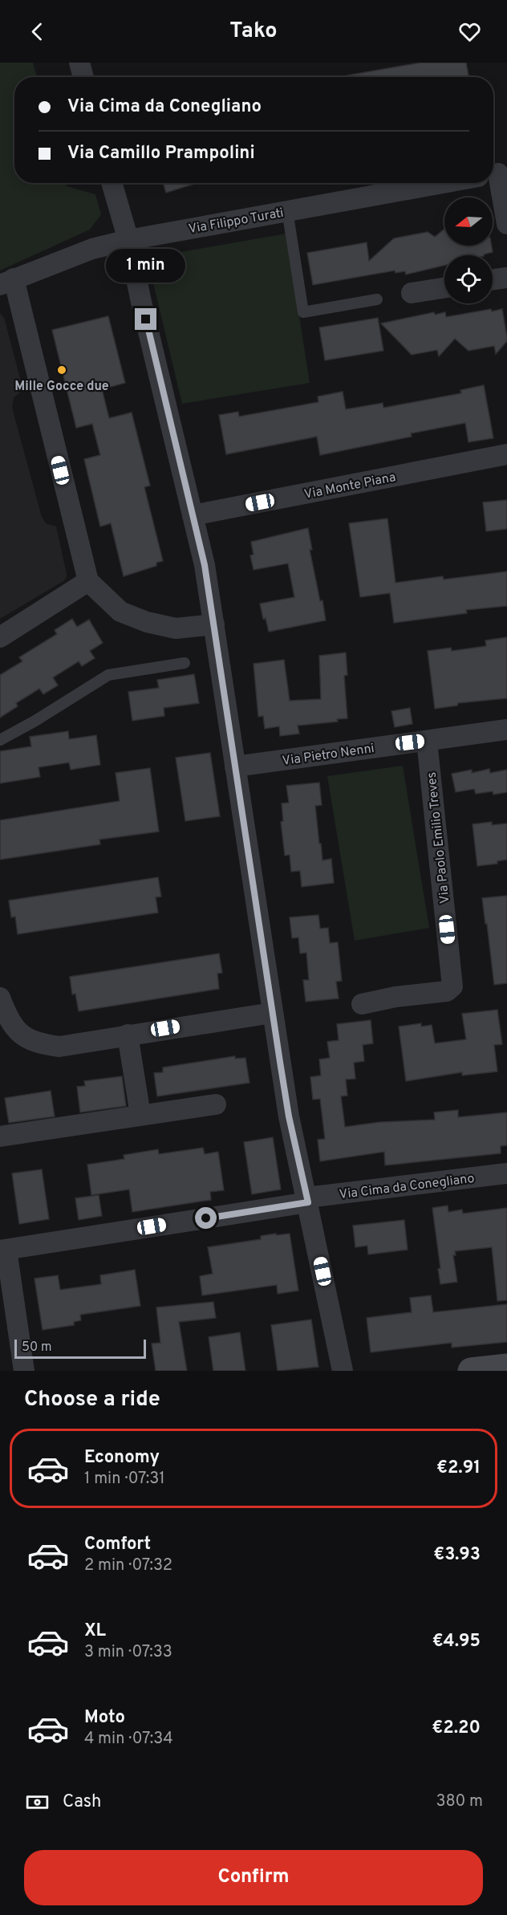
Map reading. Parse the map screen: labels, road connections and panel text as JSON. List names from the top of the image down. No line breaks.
{"streets":{"street":["Via Filippo Turati","Via Monte Piana","Via Pietro Nenni","Via Paolo Emilio Treves","Via Cima da Conegliano"]},"crossings":[["Via Pietro Nenni","Via Paolo Emilio Treves"]],"places":["Mille Gocce due"],"scale_bar":"50 m","north":"left","page":{"header":"Tako","banner":["Via Cima da Conegliano","Via Camillo Prampolini"],"bubble":"1 min","scale":"50 m","heading":"Choose a ride","list":[{"name":"Economy","note":"1 min · 07:31","value":"€2.91"},{"name":"Comfort","note":"2 min · 07:32","value":"€3.93"},{"name":"XL","note":"3 min · 07:33","value":"€4.95"},{"name":"Moto","note":"4 min · 07:34","value":"€2.20"}],"pay":["Cash","380 m"],"buttons":"Confirm"}}
